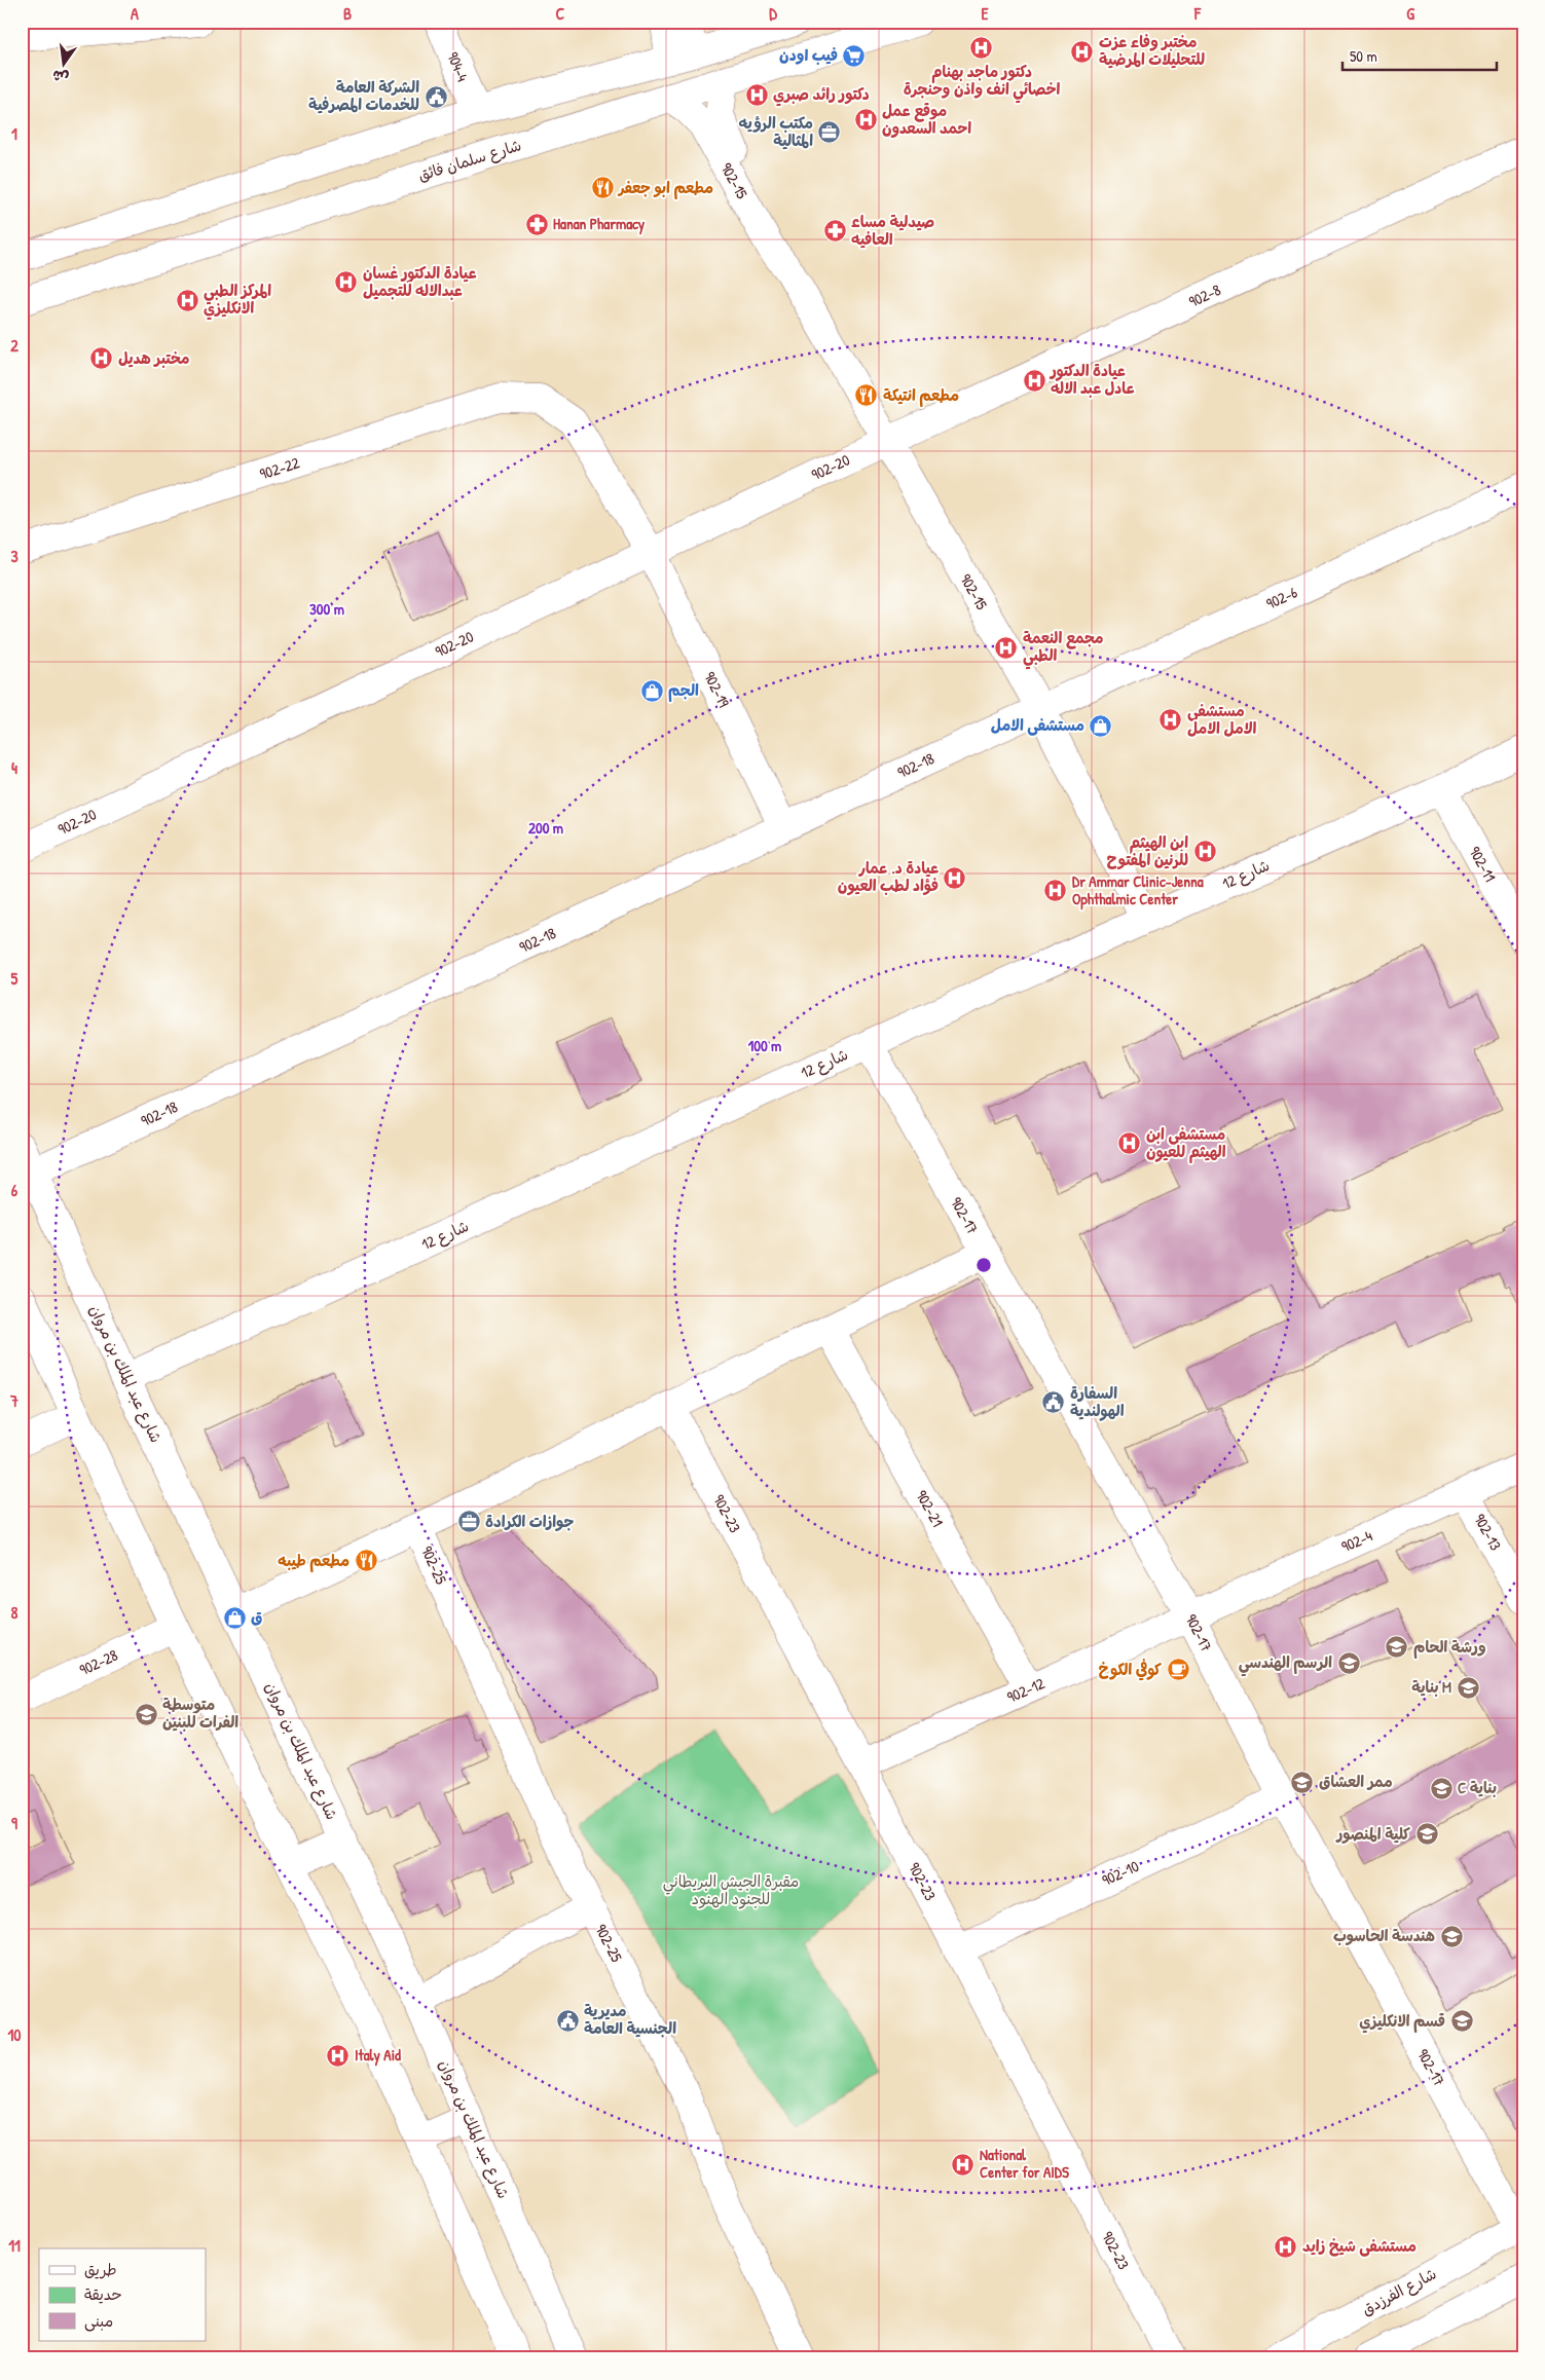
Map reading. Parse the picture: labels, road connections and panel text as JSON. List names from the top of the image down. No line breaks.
{"streets":{"street":["904-4","شارع سلمان فائق","902-15","902-8","902-20","902-22","902-6","902-19","902-18","902-11","شارع 12","902-17","شارع عبد الملك بن مروان","902-21","902-23","902-13","902-4","902-25","902-28","902-12","902-10","شارع الفرزدق"]},"crossings":[["شارع سلمان فائق","902-15"],["902-15","902-8"],["902-15","902-20"],["902-15","902-6"],["902-15","902-18"],["902-15","شارع 12"],["902-8","902-20"],["902-20","902-19"],["902-22","902-19"],["902-6","902-18"],["902-19","902-18"],["902-18","شارع عبد الملك بن مروان"],["902-11","شارع 12"],["شارع 12","902-17"],["شارع 12","شارع عبد الملك بن مروان"],["902-17","902-4"],["902-17","902-12"],["902-17","902-10"],["902-17","شارع الفرزدق"],["902-21","902-12"],["902-23","902-12"],["902-23","902-10"],["902-13","902-4"],["902-4","902-12"]],"parks":["مقبرة الجيش البريطاني للجنود الهنود"],"places":{"hospital":["دكتور ماجد بهنام اخصائي انف واذن وحنجرة","مختبر وفاء عزت للتحليلات المرضية","دكتور رائد صبري","موقع عمل احمد السعدون","عيادة الدكتور غسان عبدالاله للتجميل","المركز الطبي الانكليزي","مختبر هديل","عيادة الدكتور عادل عبد الاله","مجمع النعمة الطبي","مستشفى الامل الامل","ابن الهيثم للرنين المفتوح","عيادة د. عمار فؤاد لطب العيون","Dr Ammar Clinic-Jenna Ophthalmic Center","مستشفى ابن الهيثم للعيون","Italy Aid","National Center for AIDS","مستشفى شيخ زايد"],"supermarket":["فيب اودن"],"public building":["الشركة العامة للخدمات المصرفية","السفارة الهولندية","مديرية الجنسية العامة"],"office":["مكتب الرؤيه المثالية","جوازات الكرادة"],"restaurant":["مطعم ابو جعفر","مطعم انتيكة","مطعم طيبه"],"pharmacy":["Hanan Pharmacy","صيدلية مساء العافيه"],"shop":["الجم","مستشفى الامل","ق"],"school or university":["ورشة الحام","الرسم الهندسي","بناية M","متوسطة الفرات للبنين","ممر العشاق","C بناية","كلية المنصور","هندسة الحاسوب","قسم الانكليزي"],"cafe":["كوفي الكوخ"]},"legend":["طريق","حديقة","مبنى"],"scale_bar":"50 m","north":"bottom","grid":{"columns":["A","B","C","D","E","F","G"],"rows":["1","2","3","4","5","6","7","8","9","10","11"]},"rings":["300 m","200 m","100 m"]}
